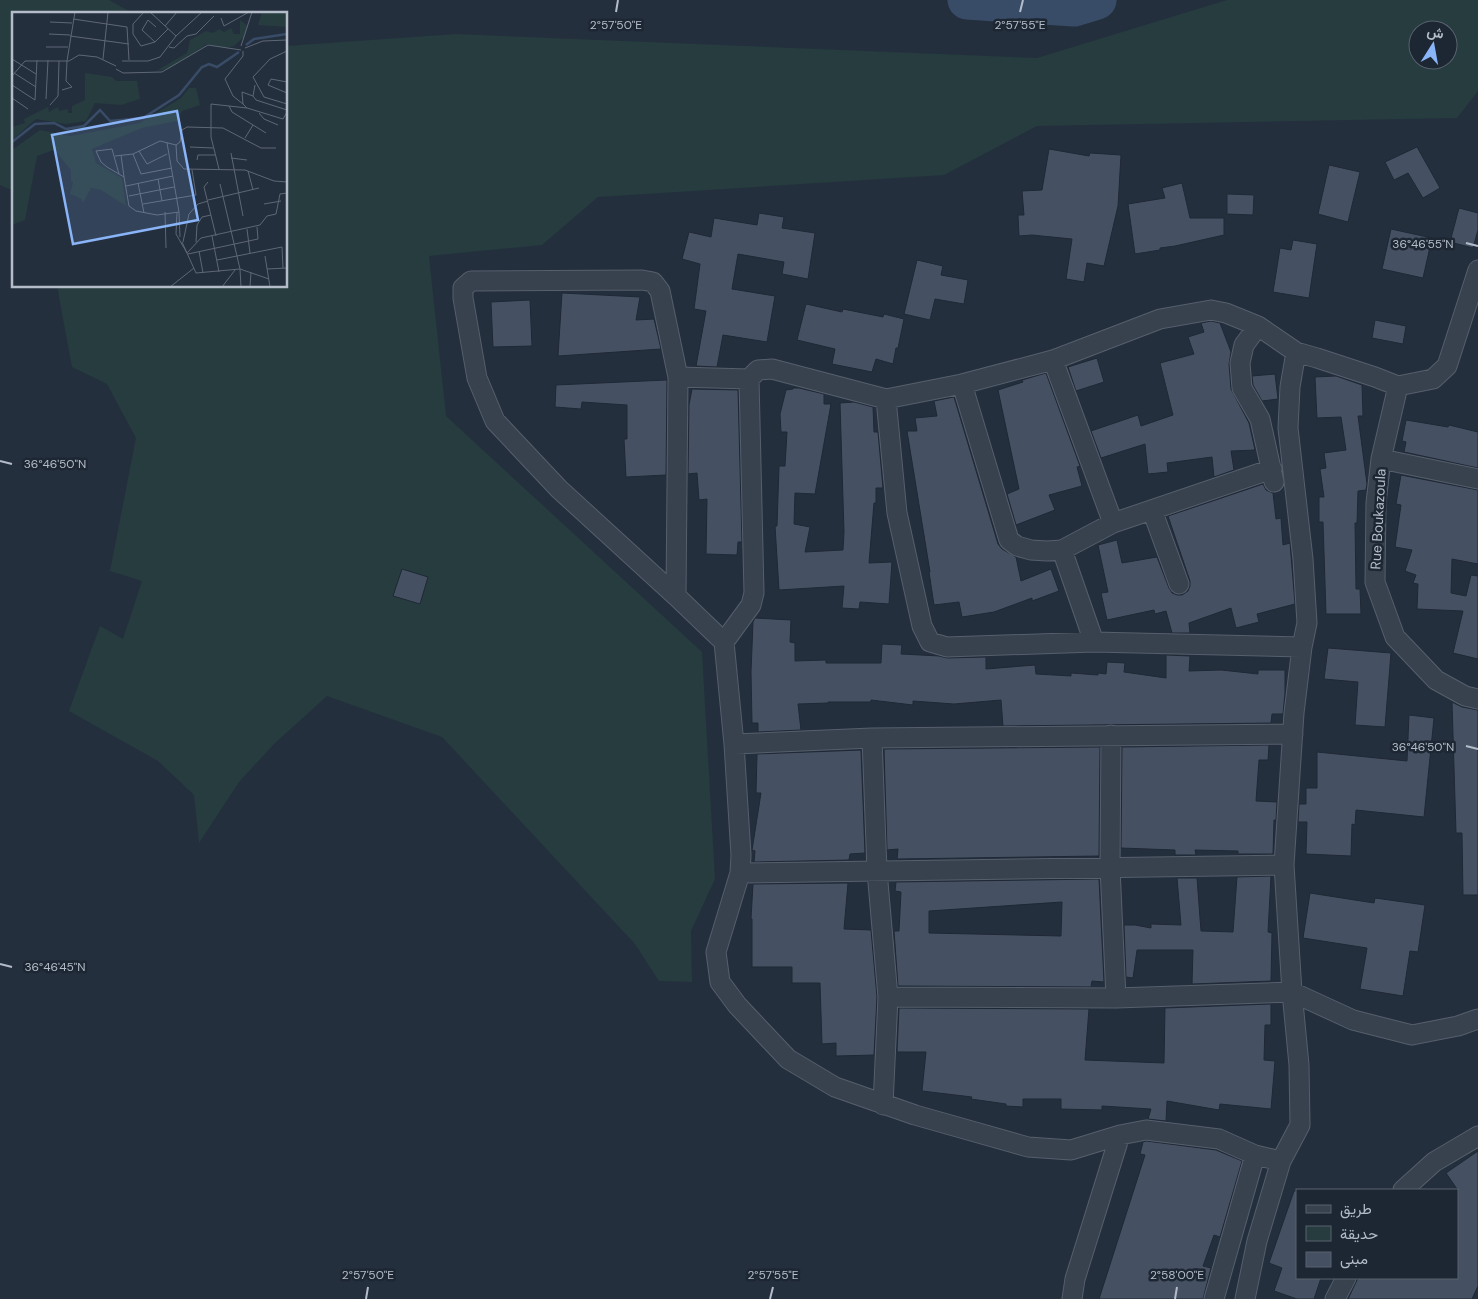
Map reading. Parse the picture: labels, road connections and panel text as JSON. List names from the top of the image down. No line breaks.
{"streets":{"street":["Rue Boukazoula"]},"legend":["طريق","حديقة","مبنى"],"north":"top","coordinates":["2°57'50\"E","2°57'55\"E","36°46'55\"N","36°46'50\"N","36°46'45\"N","2°58'00\"E"]}
